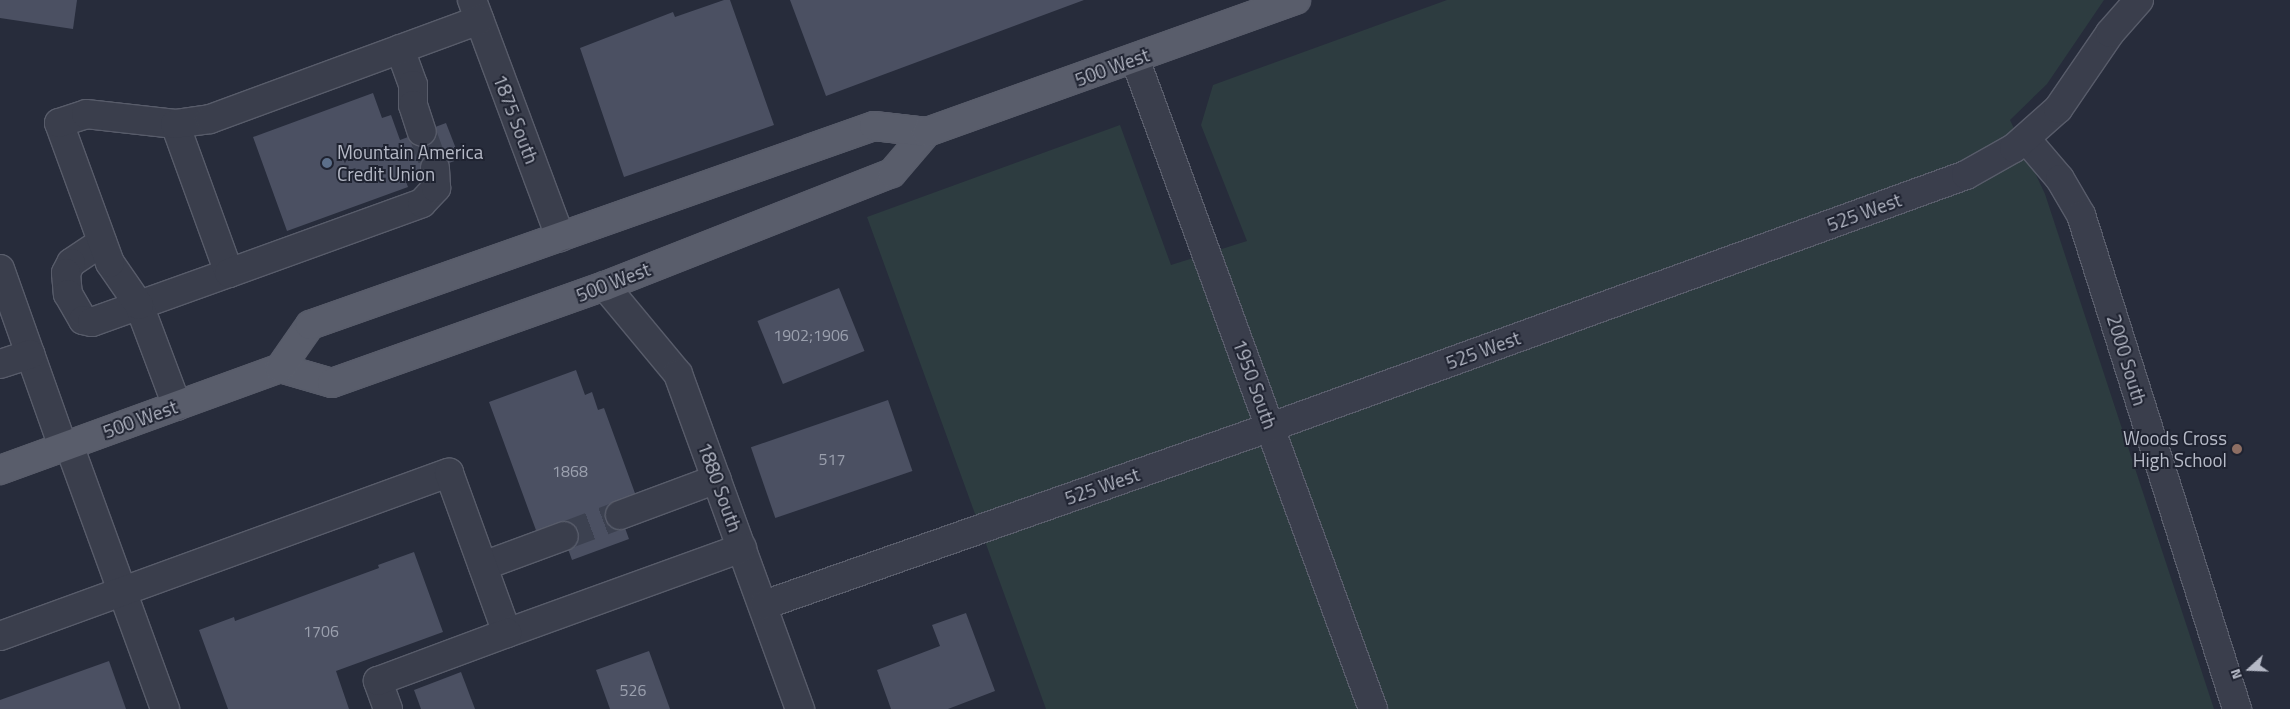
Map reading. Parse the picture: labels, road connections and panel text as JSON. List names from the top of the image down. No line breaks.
{"streets":{"main road":["500 West"],"street":["1875 South","525 West","2000 South","1950 South","1880 South"]},"crossings":[["500 West","1875 South"],["500 West","1950 South"],["500 West","1880 South"],["525 West","2000 South"],["525 West","1950 South"],["525 West","1880 South"]],"places":["Mountain America Credit Union","Woods Cross High School"],"house_numbers":["1902;1906","517","1868","1706","526"],"north":"left"}
